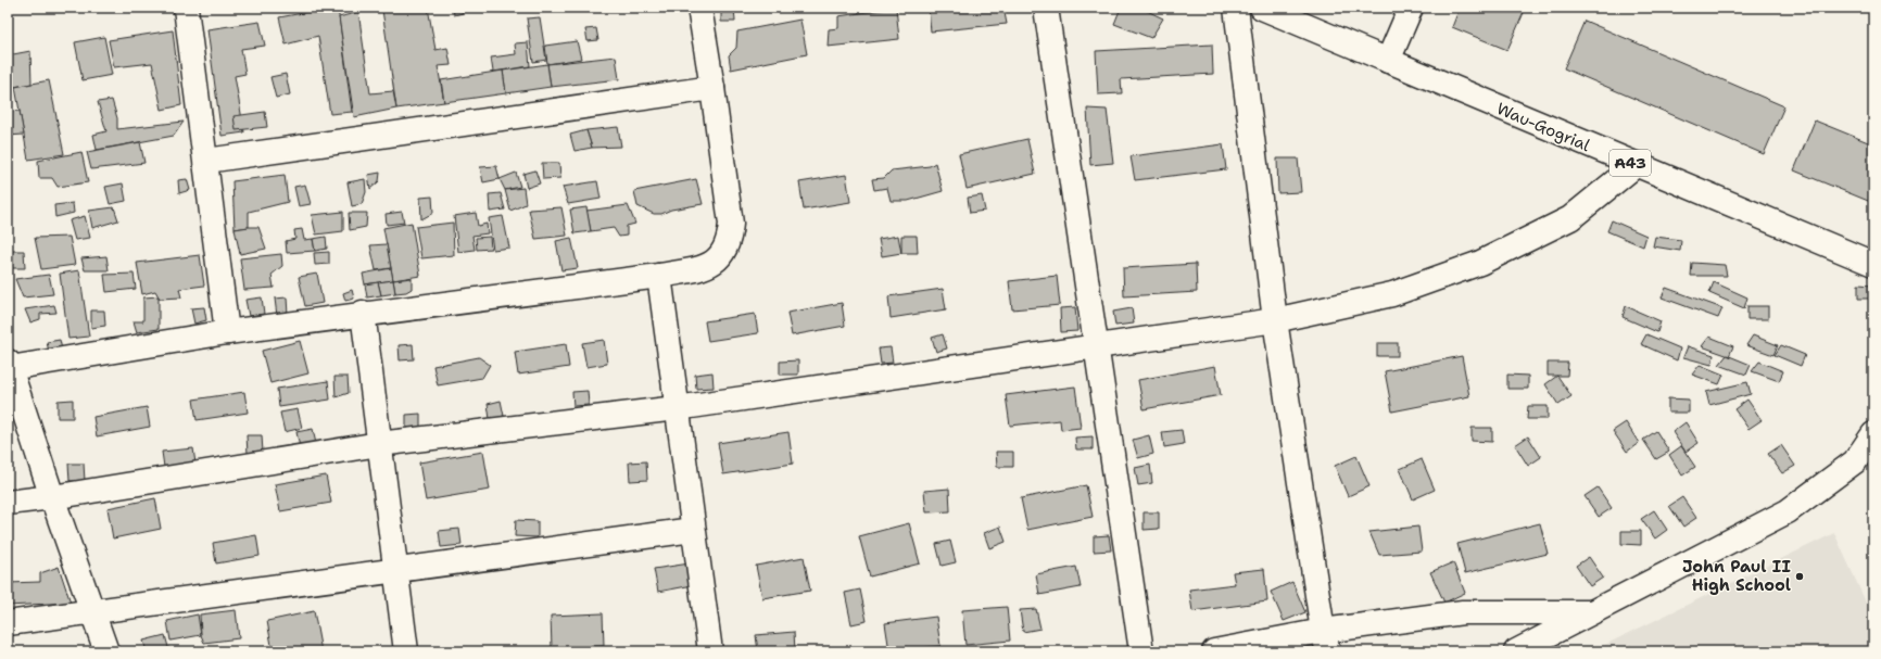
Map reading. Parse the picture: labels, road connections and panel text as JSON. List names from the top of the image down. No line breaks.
{"streets":{"street":["Wau-Gogrial","A43"]},"places":["John Paul II High School"]}
